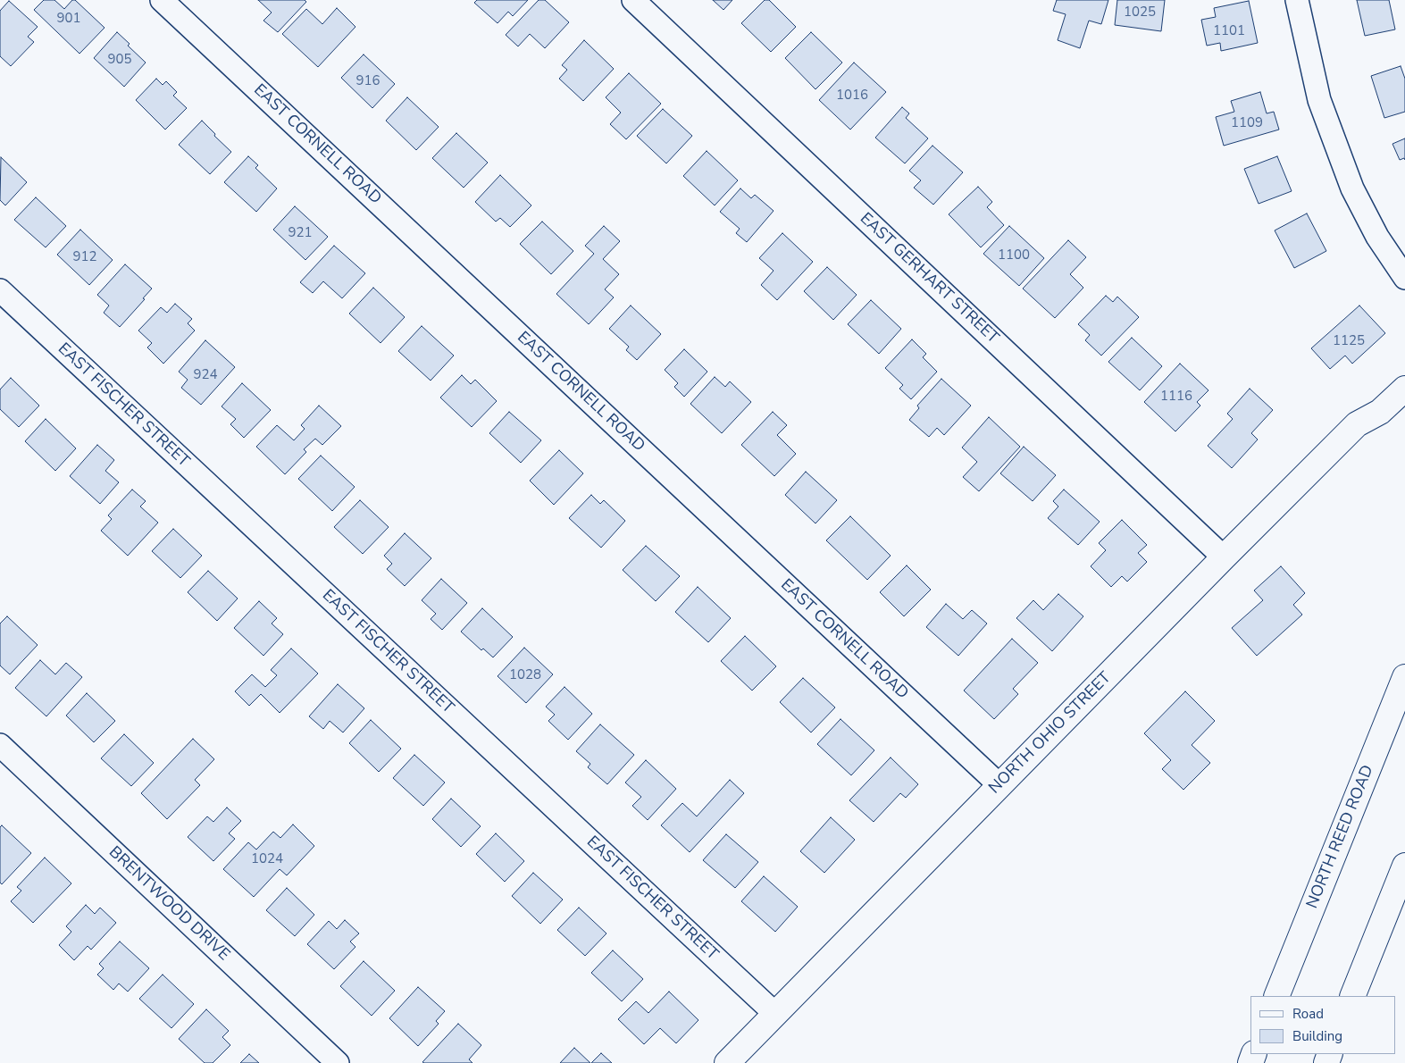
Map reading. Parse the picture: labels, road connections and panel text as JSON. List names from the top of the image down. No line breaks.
{"streets":{"street":["EAST CORNELL ROAD","EAST GERHART STREET","EAST FISCHER STREET","NORTH OHIO STREET","NORTH REED ROAD","BRENTWOOD DRIVE"]},"crossings":[["EAST CORNELL ROAD","NORTH OHIO STREET"],["EAST GERHART STREET","NORTH OHIO STREET"],["EAST FISCHER STREET","NORTH OHIO STREET"]],"house_numbers":["1025","901","1101","905","916","1016","1109","921","1100","912","1125","924","1116","1028","1024"],"legend":["Road","Building"]}
